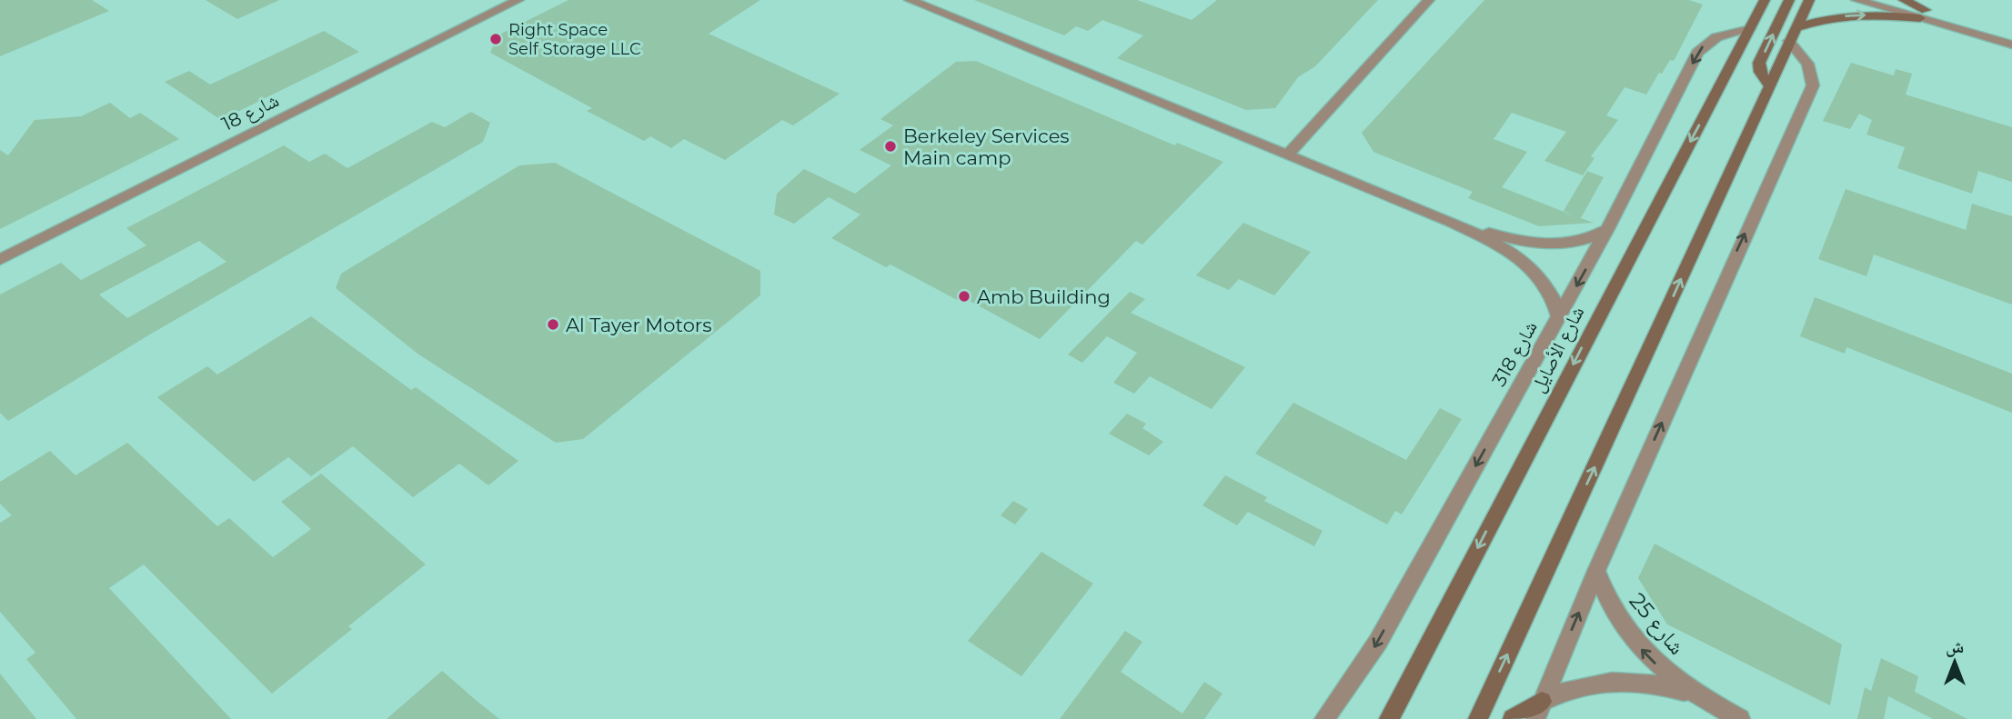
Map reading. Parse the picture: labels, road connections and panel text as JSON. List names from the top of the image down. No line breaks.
{"streets":{"main road":["شارع الأصايل"],"street":["شارع 18","شارع 318","شارع 25"]},"crossings":[["شارع الأصايل","شارع 318"]],"one_way":["شارع 25"],"places":["Right Space Self Storage LLC","Berkeley Services Main camp","Amb Building","Al Tayer Motors"],"north":"top"}
